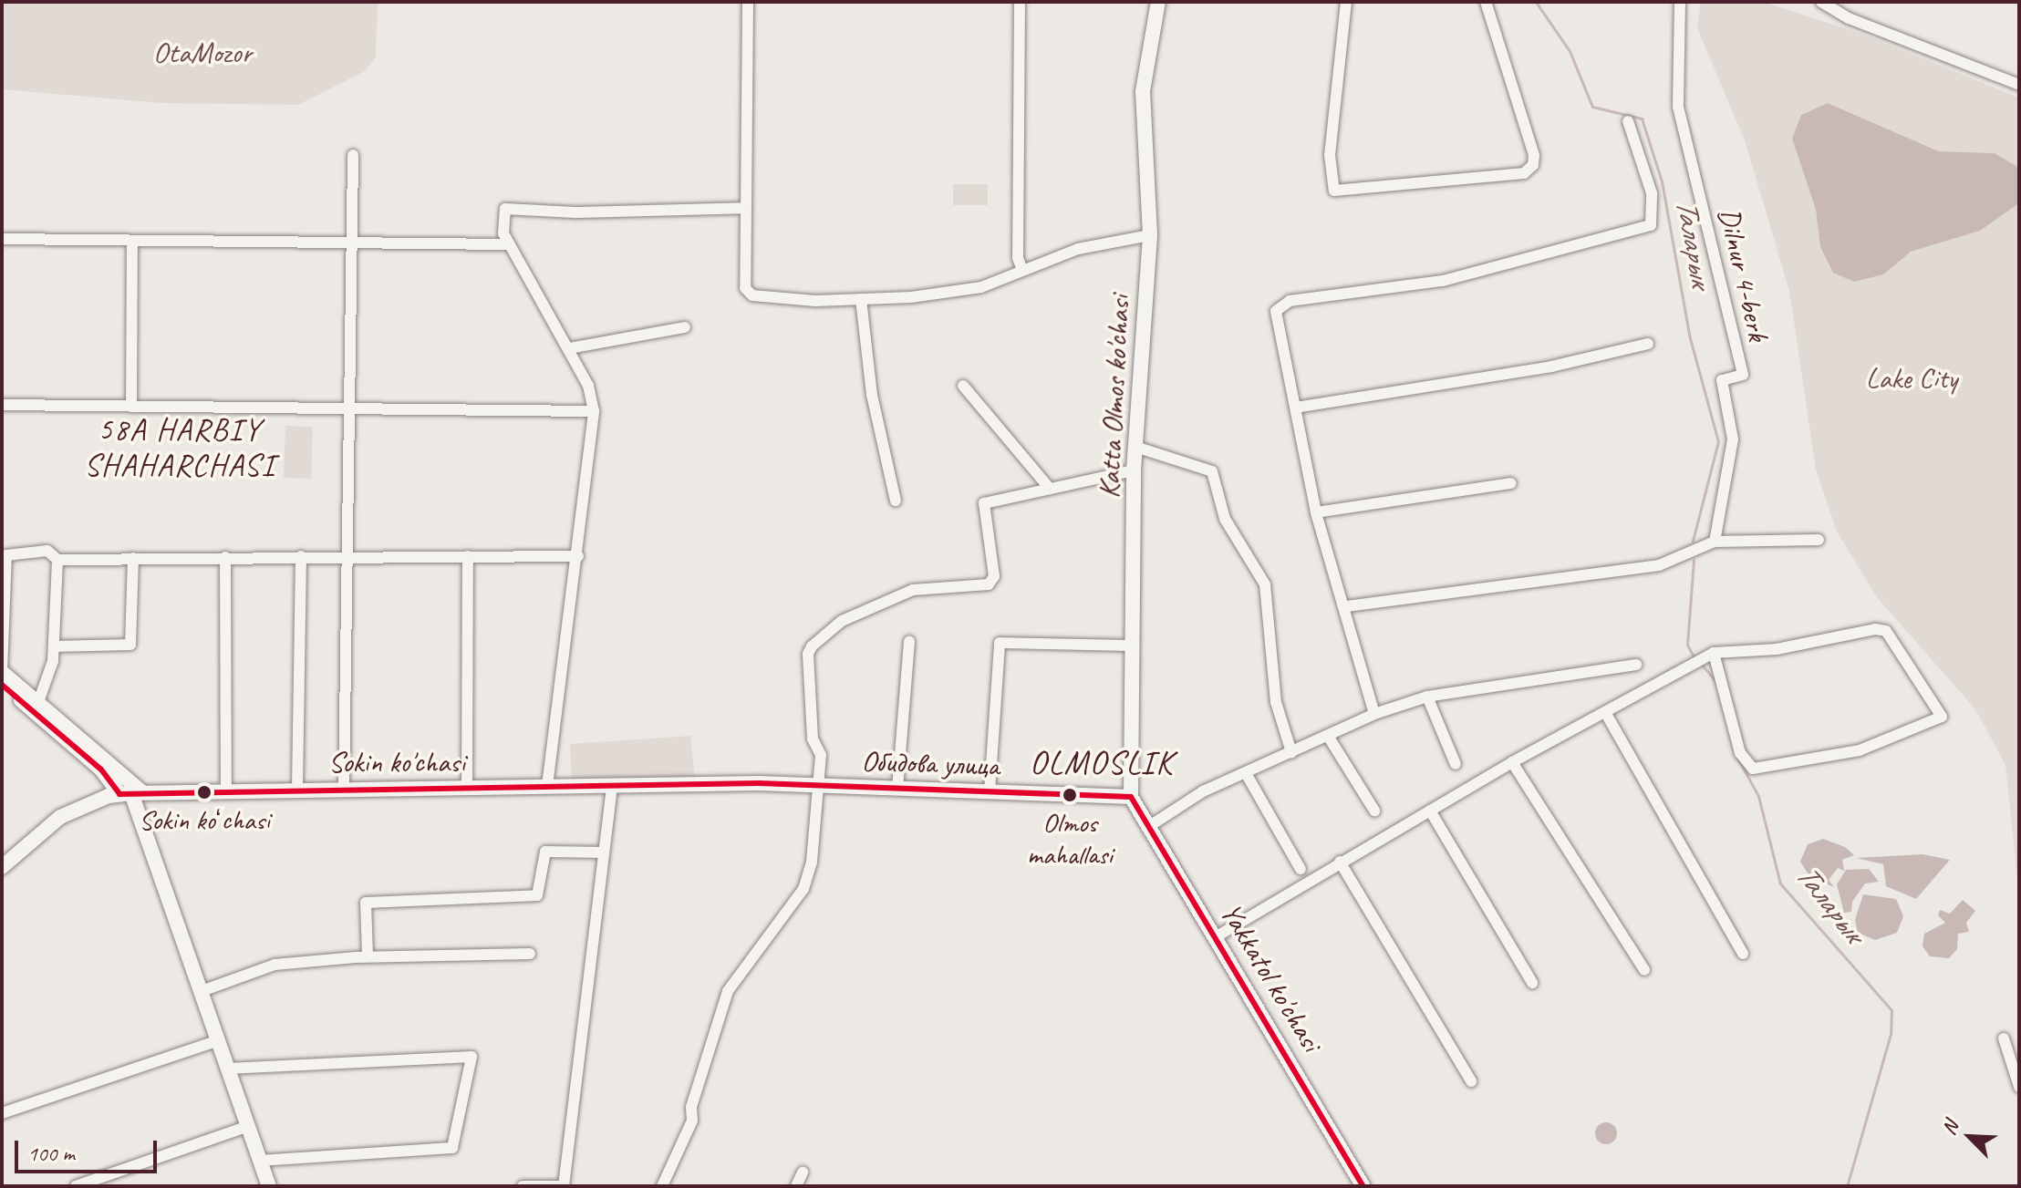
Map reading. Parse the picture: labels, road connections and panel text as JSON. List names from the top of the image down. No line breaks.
{"streets":{"street":["Dilnur 4-berk","Katta Olmos ko'chasi","Sokin ko'chasi","Обидова улица","Yakkatol ko'chasi"]},"crossings":[["Katta Olmos ko'chasi","Обидова улица"],["Katta Olmos ko'chasi","Yakkatol ko'chasi"],["Sokin ko'chasi","Обидова улица"],["Обидова улица","Yakkatol ko'chasi"]],"districts":["58A HARBIY SHAHARCHASI","OLMOSLIK"],"water":["Таларык"],"parks":["OtaMozor","Lake City"],"places":["Sokin koʻchasi","Olmos mahallasi"],"scale_bar":"100 m","north":"top left"}
